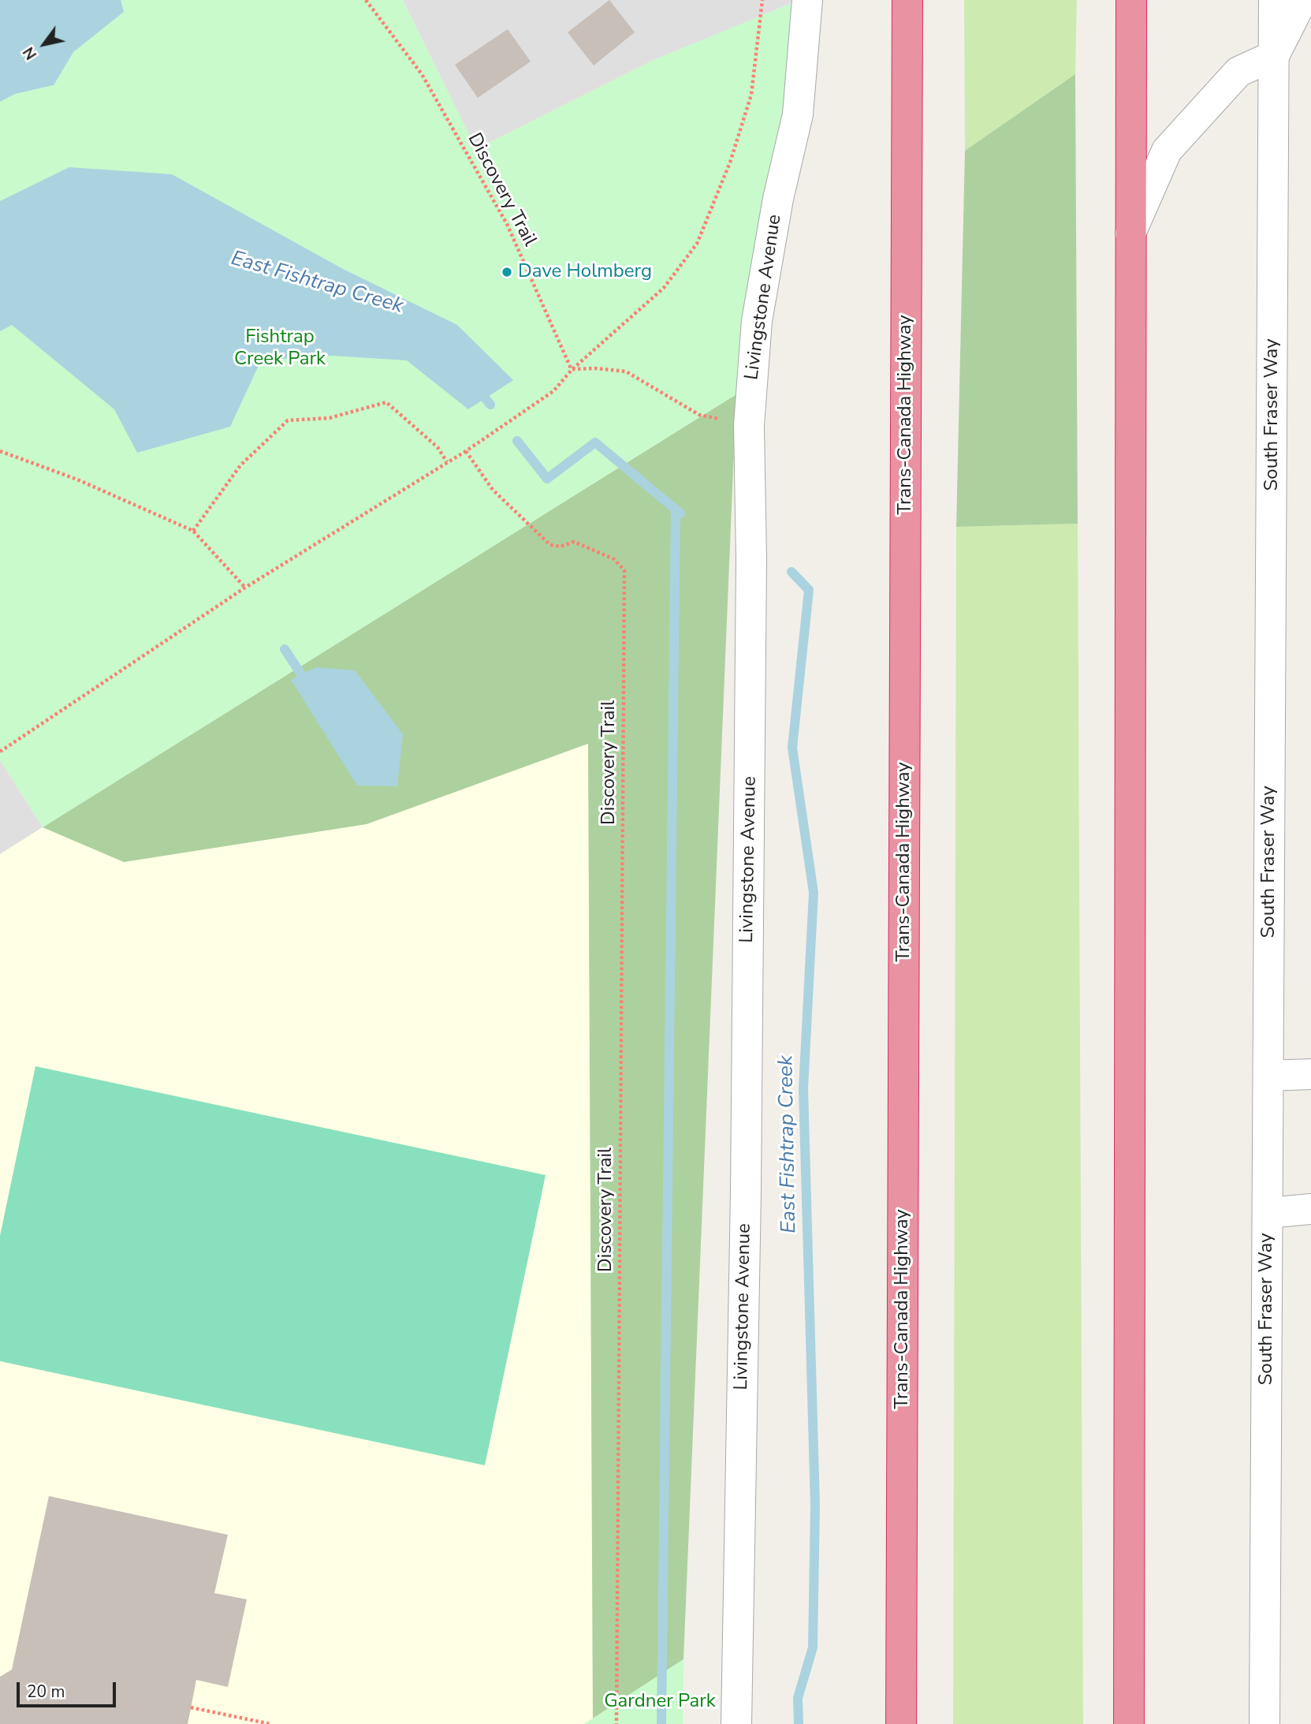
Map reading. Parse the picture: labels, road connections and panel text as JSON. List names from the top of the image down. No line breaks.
{"streets":{"highway":["Trans-Canada Highway"],"street":["Livingstone Avenue","South Fraser Way"],"path":["Discovery Trail"]},"water":["East Fishtrap Creek"],"parks":["Fishtrap Creek Park","Gardner Park"],"places":["Dave Holmberg"],"scale_bar":"20 m","north":"bottom left"}
